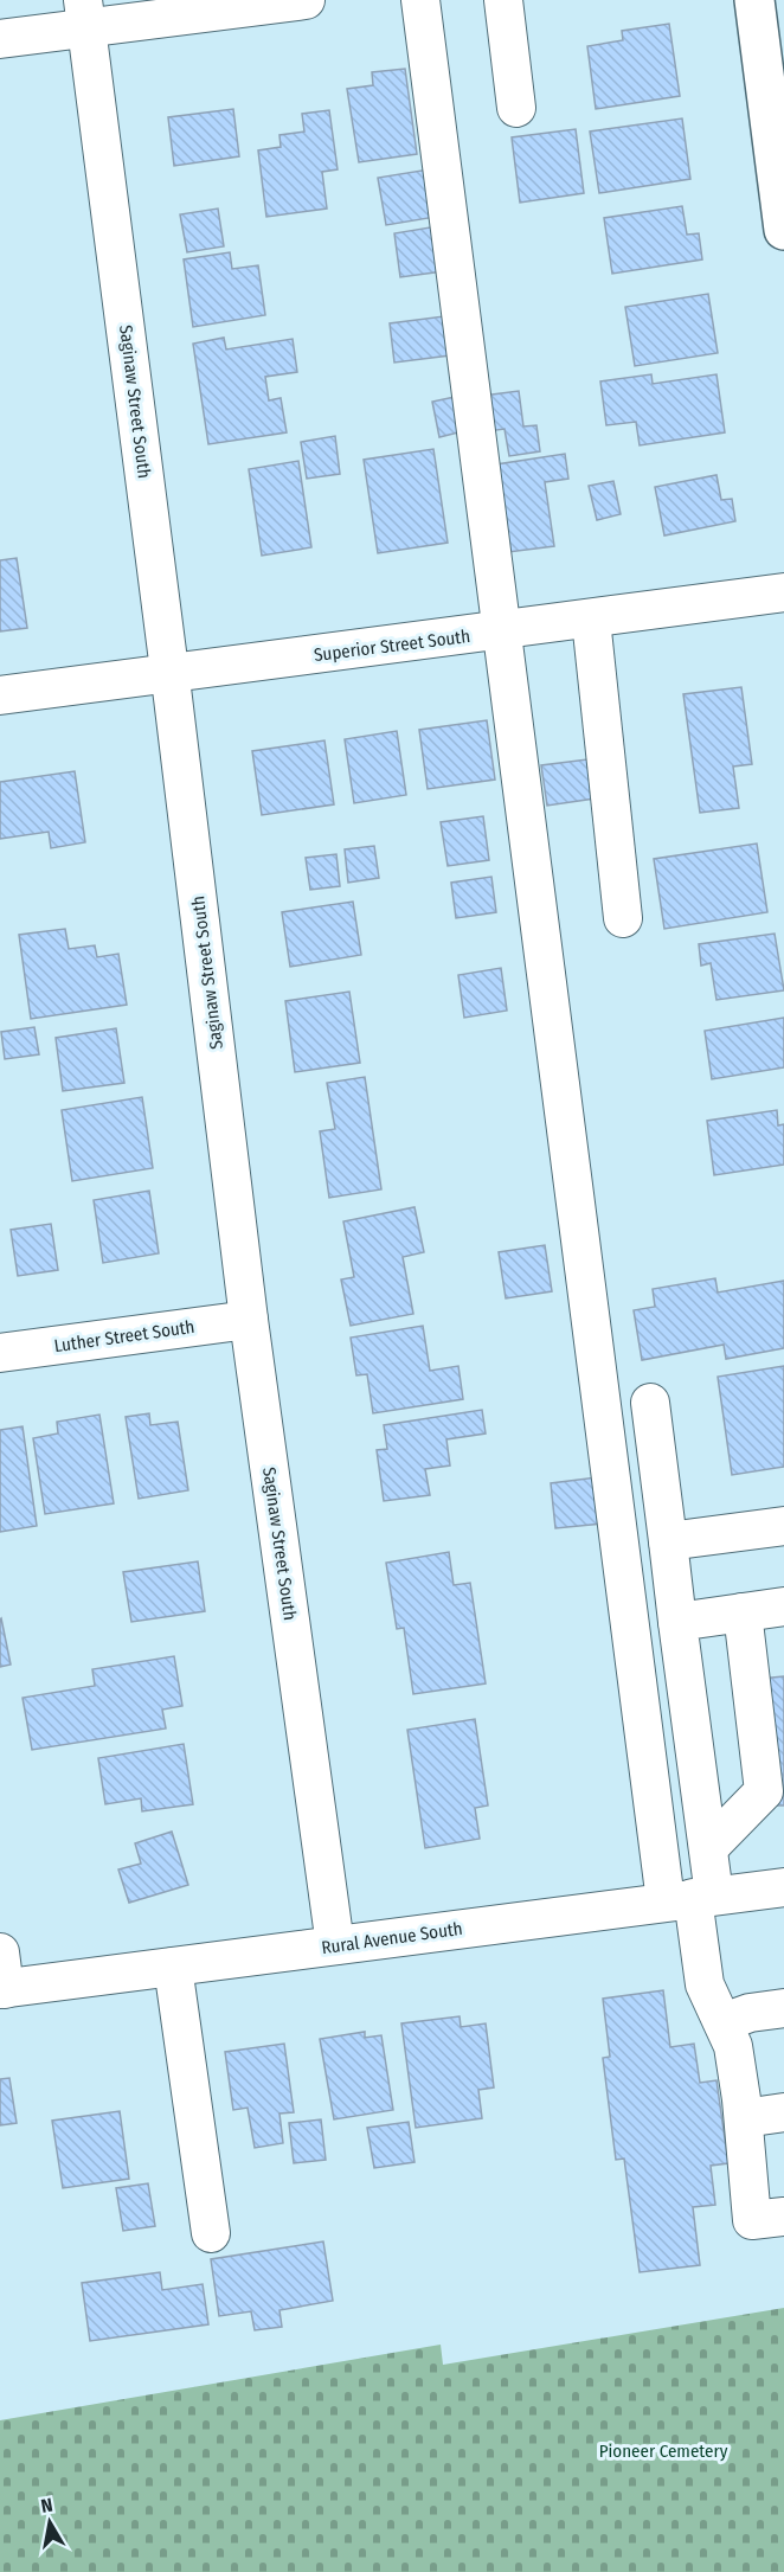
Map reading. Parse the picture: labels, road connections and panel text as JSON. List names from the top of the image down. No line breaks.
{"streets":{"street":["Saginaw Street South","Superior Street South","Luther Street South","Rural Avenue South"]},"crossings":[["Saginaw Street South","Superior Street South"],["Saginaw Street South","Luther Street South"],["Saginaw Street South","Rural Avenue South"]],"parks":["Pioneer Cemetery"],"north":"top"}
